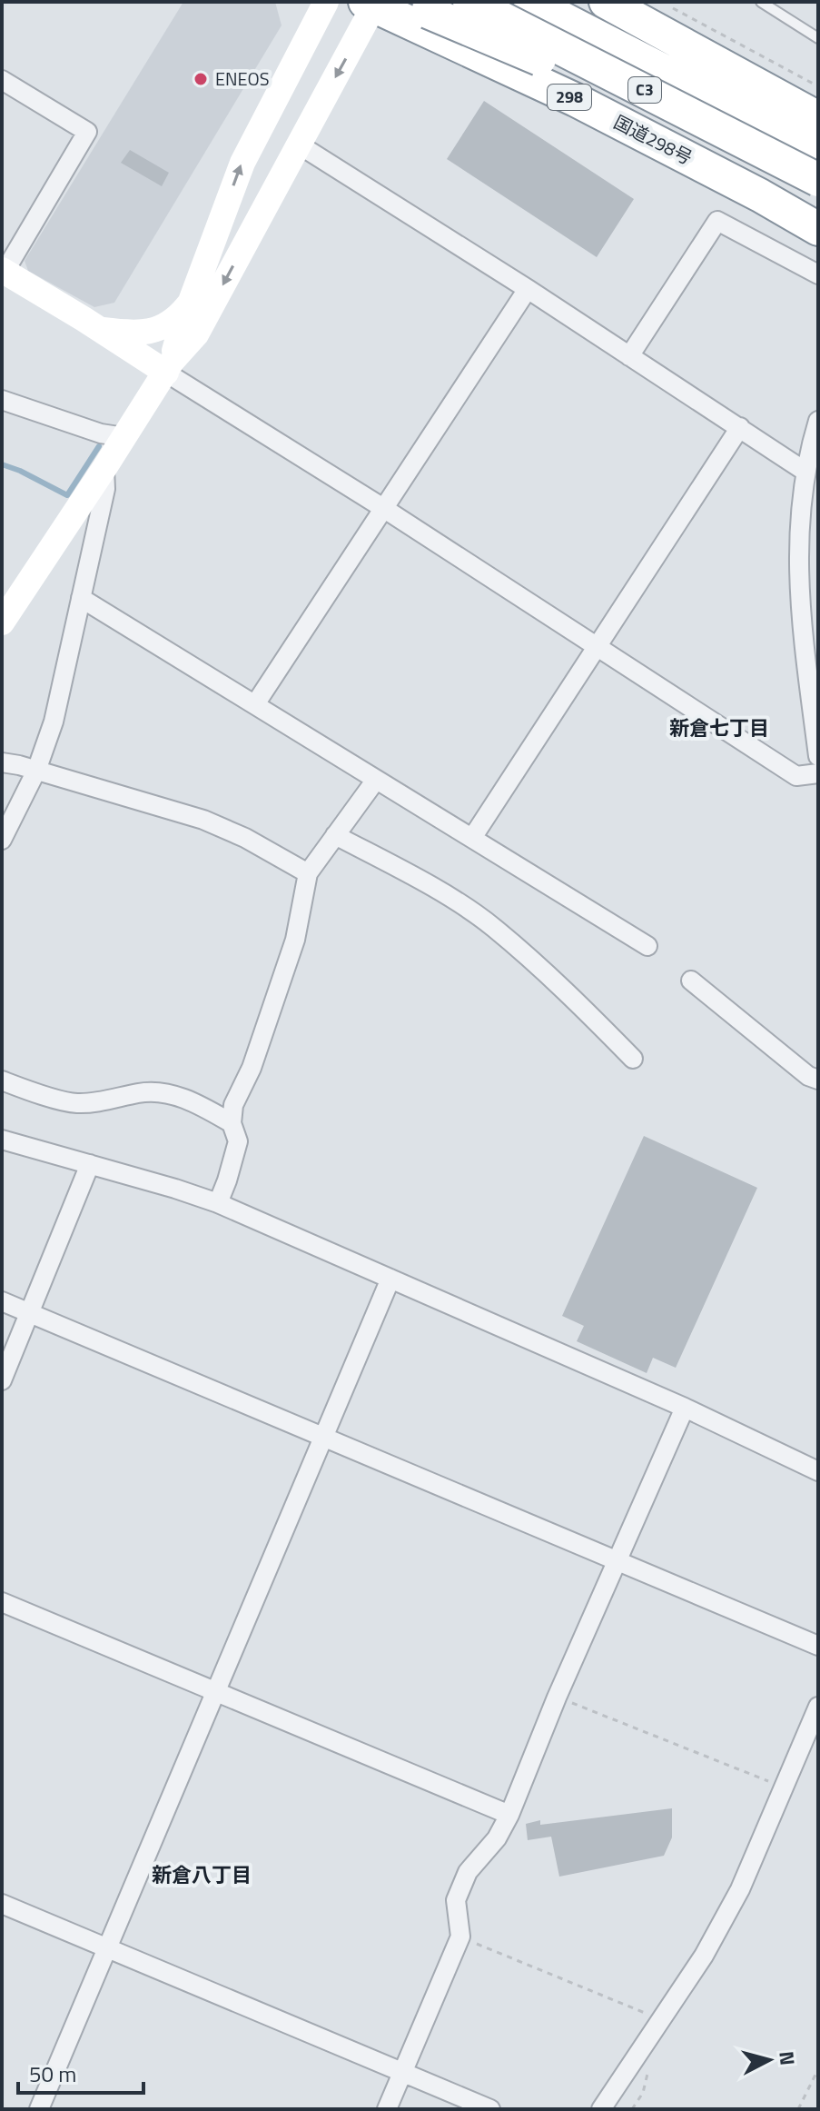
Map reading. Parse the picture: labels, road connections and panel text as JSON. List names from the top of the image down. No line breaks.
{"streets":{"highway":["C3","298","国道298号"]},"districts":["新倉七丁目","新倉八丁目"],"places":["ENEOS"],"scale_bar":"50 m","north":"right"}
